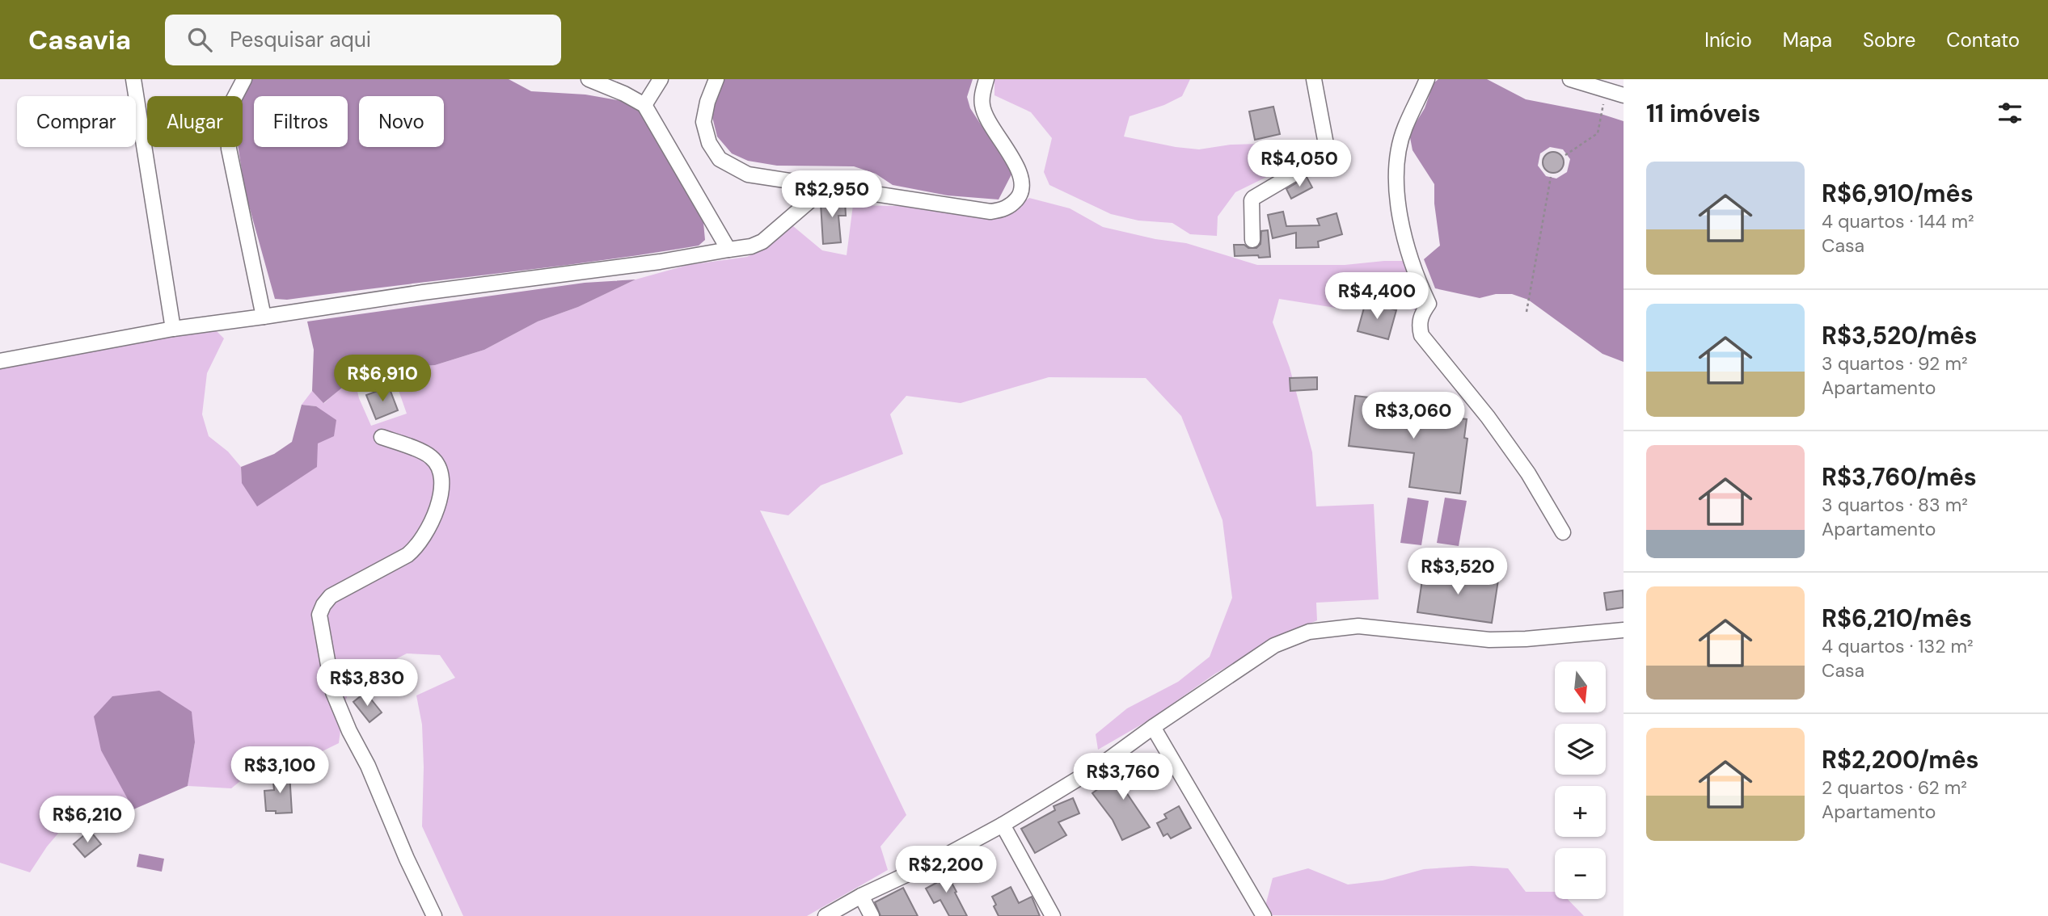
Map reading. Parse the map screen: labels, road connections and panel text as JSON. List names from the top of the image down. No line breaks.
{"north":"bottom","page":{"header":"Casavia","search":"Pesquisar aqui","nav":["Início","Mapa","Sobre","Contato"],"heading":"11 imóveis","chip":["Comprar","Alugar","Filtros","Novo"],"price":["R$4,050","R$2,950","R$4,400","R$6,910","R$3,060","R$3,520","R$3,830","R$3,100","R$3,760","R$6,210","R$2,200"],"list":[{"name":"R$6,910/mês","note":"4 quartos · 144 m² · Casa"},{"name":"R$3,520/mês","note":"3 quartos · 92 m² · Apartamento"},{"name":"R$3,760/mês","note":"3 quartos · 83 m² · Apartamento"},{"name":"R$6,210/mês","note":"4 quartos · 132 m² · Casa"},{"name":"R$2,200/mês","note":"2 quartos · 62 m² · Apartamento"}],"map_buttons":["+","−"]}}
